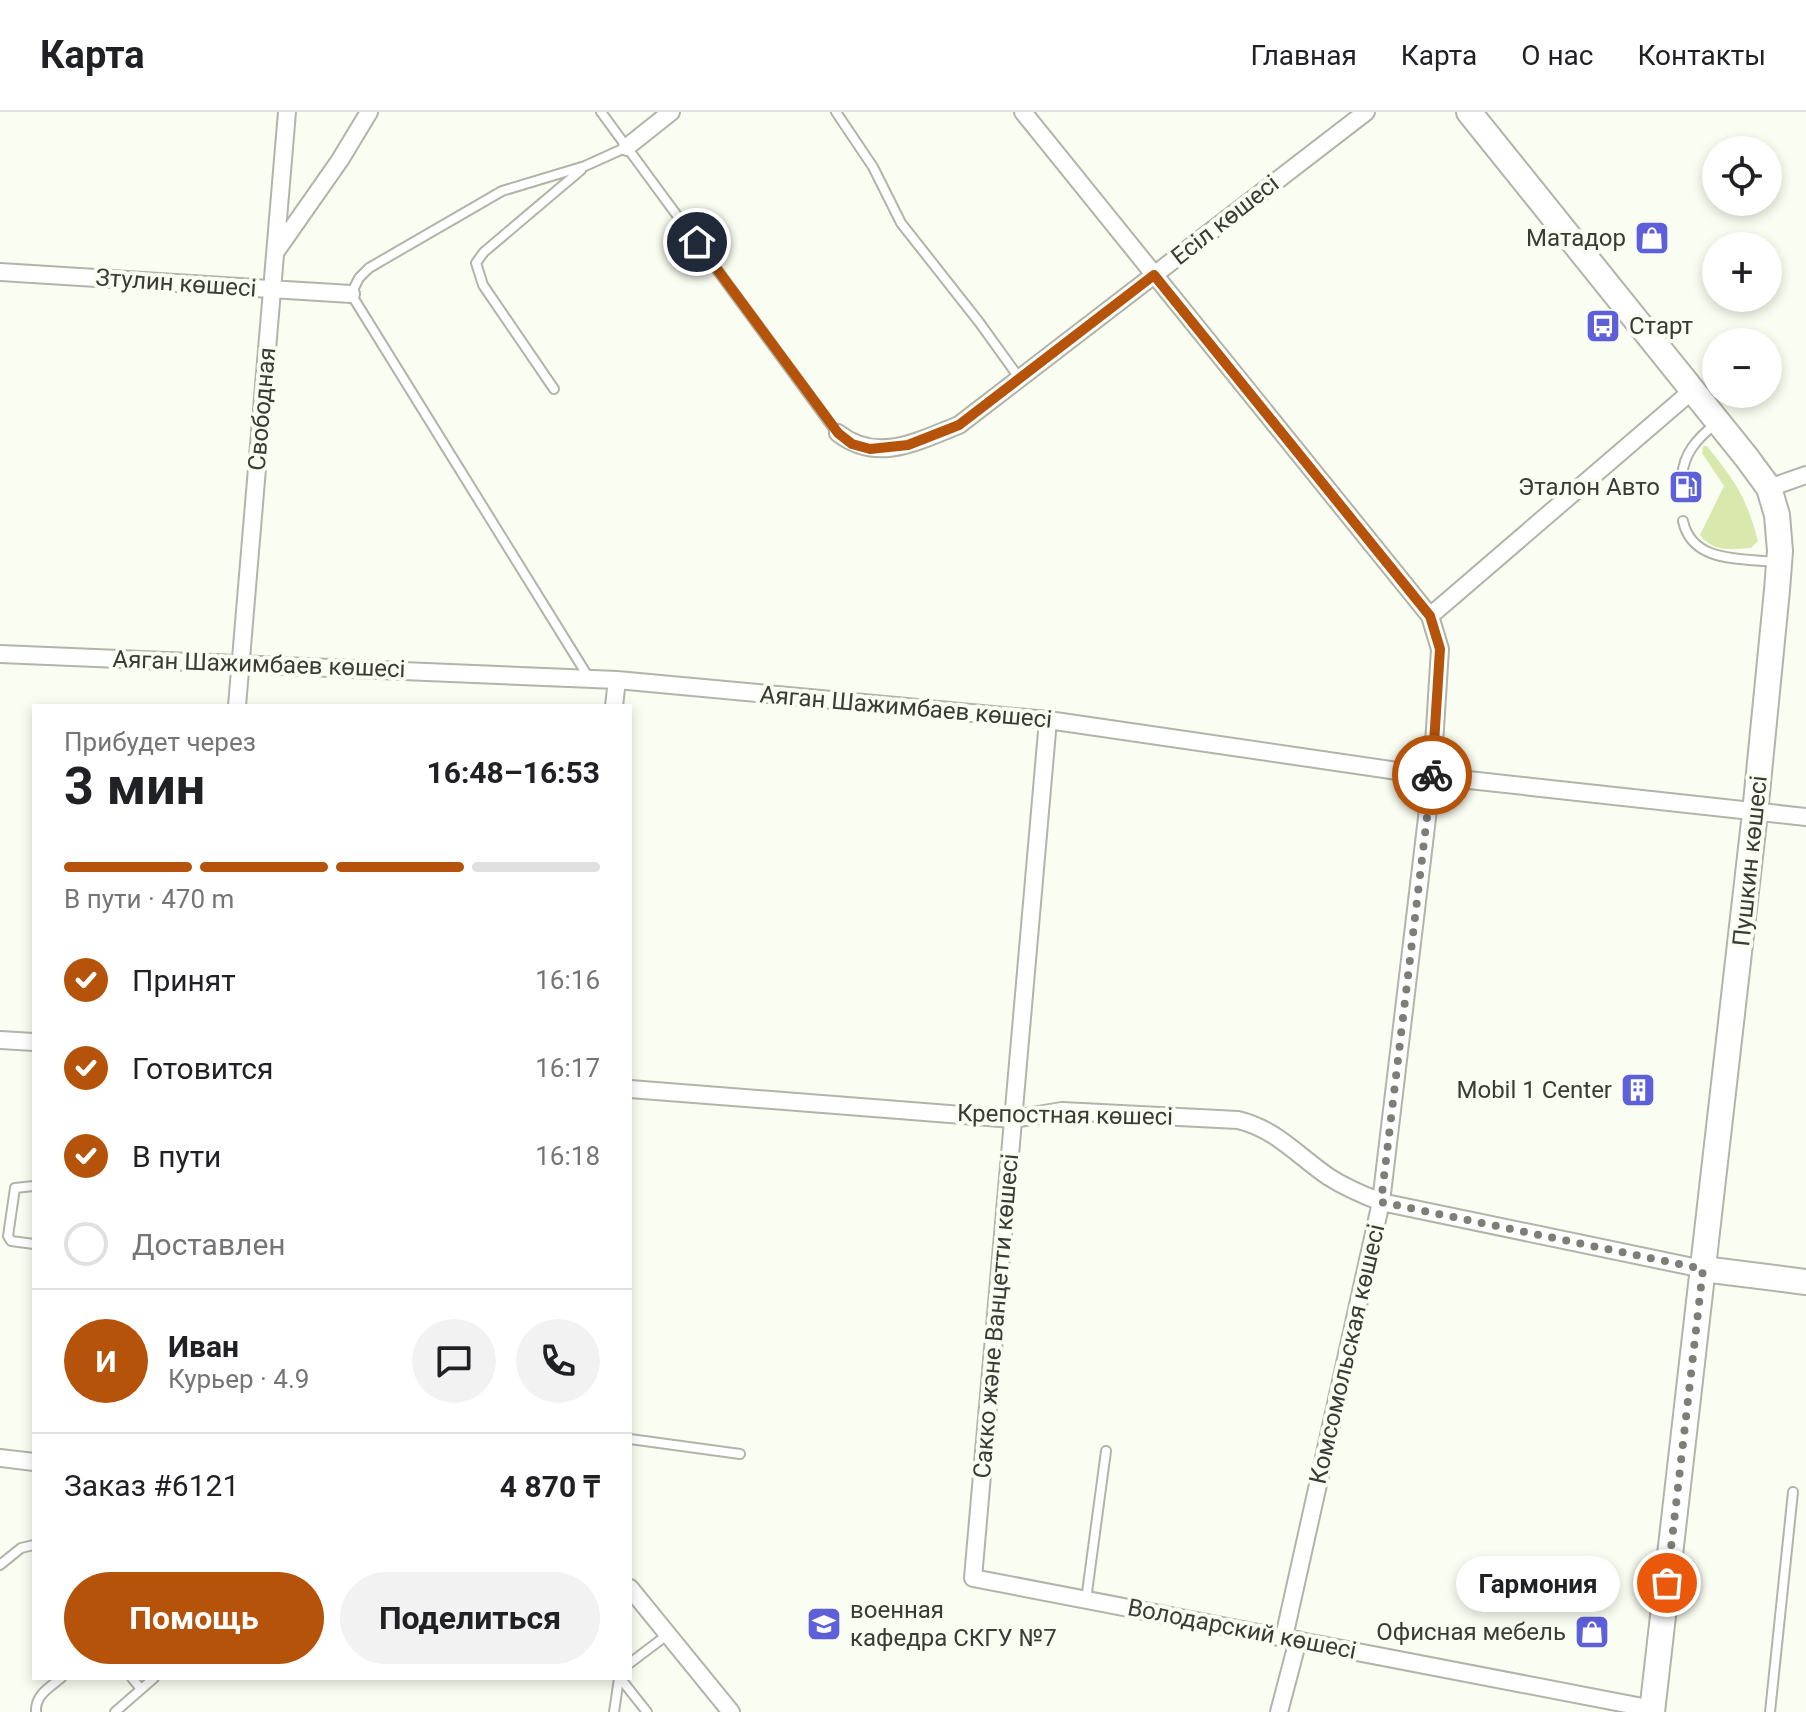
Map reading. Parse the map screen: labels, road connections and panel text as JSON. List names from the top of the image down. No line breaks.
{"streets":{"street":["Есіл көшесі","Зтулин көшесі","Свободная","Аяган Шажимбаев көшесі","Пушкин көшесі","Крепостная көшесі","Сакко және Ванцетти көшесі","Комсомольская көшесі","Володарский көшесі"]},"crossings":[["Есіл көшесі","Комсомольская көшесі"],["Зтулин көшесі","Свободная"],["Свободная","Аяган Шажимбаев көшесі"],["Аяган Шажимбаев көшесі","Пушкин көшесі"],["Аяган Шажимбаев көшесі","Сакко және Ванцетти көшесі"],["Аяган Шажимбаев көшесі","Комсомольская көшесі"],["Пушкин көшесі","Крепостная көшесі"],["Пушкин көшесі","Володарский көшесі"],["Крепостная көшесі","Сакко және Ванцетти көшесі"],["Крепостная көшесі","Комсомольская көшесі"],["Сакко және Ванцетти көшесі","Володарский көшесі"],["Комсомольская көшесі","Володарский көшесі"]],"places":{"shop":["Матадор","Офисная мебель"],"bus stop":["Старт"],"fuel station":["Эталон Авто"],"building":["Mobil 1 Center"],"other":["Гармония"],"school or university":["военная кафедра СКГУ №7"]},"page":{"header":"Карта","nav":["Главная","Карта","О нас","Контакты"],"map_buttons":["+","−"],"heading":["3 мин","Прибудет через","16:48–16:53"],"panel":["Иван","Курьер · 4.9","Заказ #6121","4 870 ₸"],"bar":"В пути · 470 m","list":[["Принят","16:16"],["Готовится","16:17"],["В пути","16:18"],"Доставлен"],"round":"И","bubble":"Гармония","buttons":["Помощь","Поделиться"]}}
